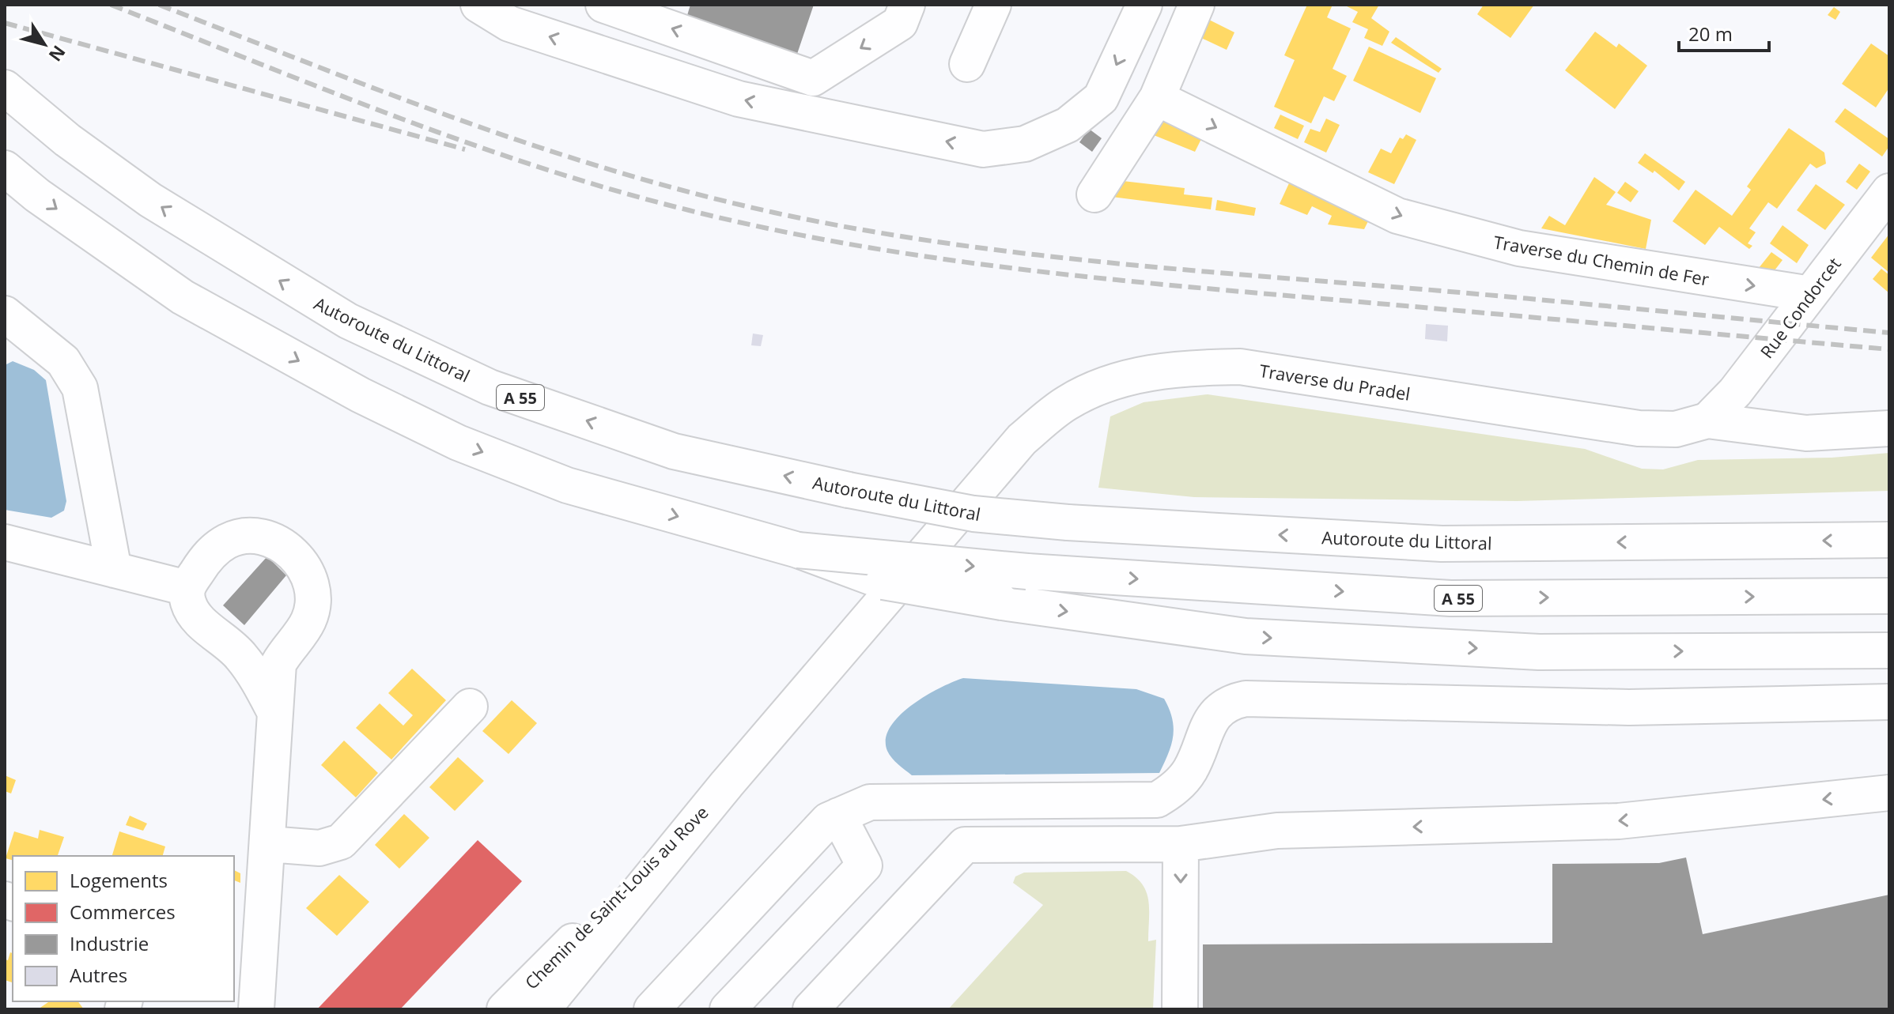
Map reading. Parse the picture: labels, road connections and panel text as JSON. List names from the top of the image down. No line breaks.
{"streets":{"main road":["Traverse du Chemin de Fer","Rue Condorcet","Autoroute du Littoral","Traverse du Pradel","A 55","Chemin de Saint-Louis au Rove"]},"crossings":[["Traverse du Chemin de Fer","Rue Condorcet"],["Rue Condorcet","Traverse du Pradel"],["Traverse du Pradel","Chemin de Saint-Louis au Rove"]],"one_way":["Traverse du Chemin de Fer"],"legend":["Logements","Commerces","Industrie","Autres"],"scale_bar":"20 m","north":"bottom right"}
